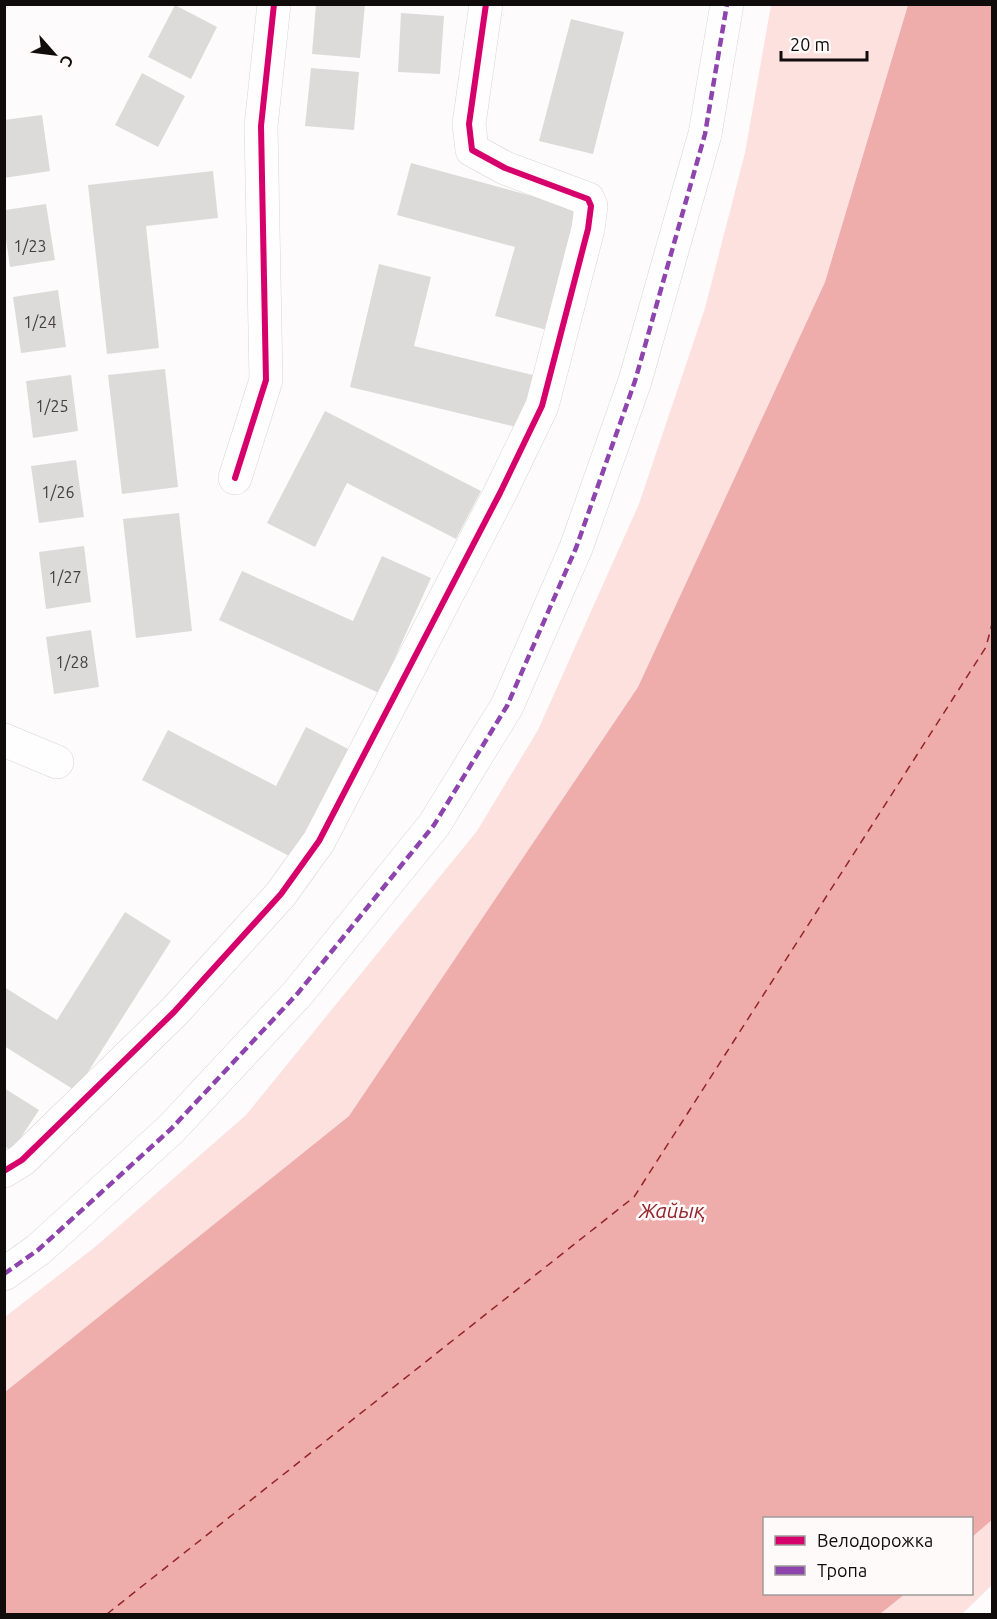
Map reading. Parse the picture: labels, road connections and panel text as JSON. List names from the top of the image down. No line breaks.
{"water":["Жайық"],"house_numbers":["1/23","1/24","1/25","1/26","1/27","1/28"],"legend":["Велодорожка","Тропа"],"scale_bar":"20 m","north":"bottom right"}
